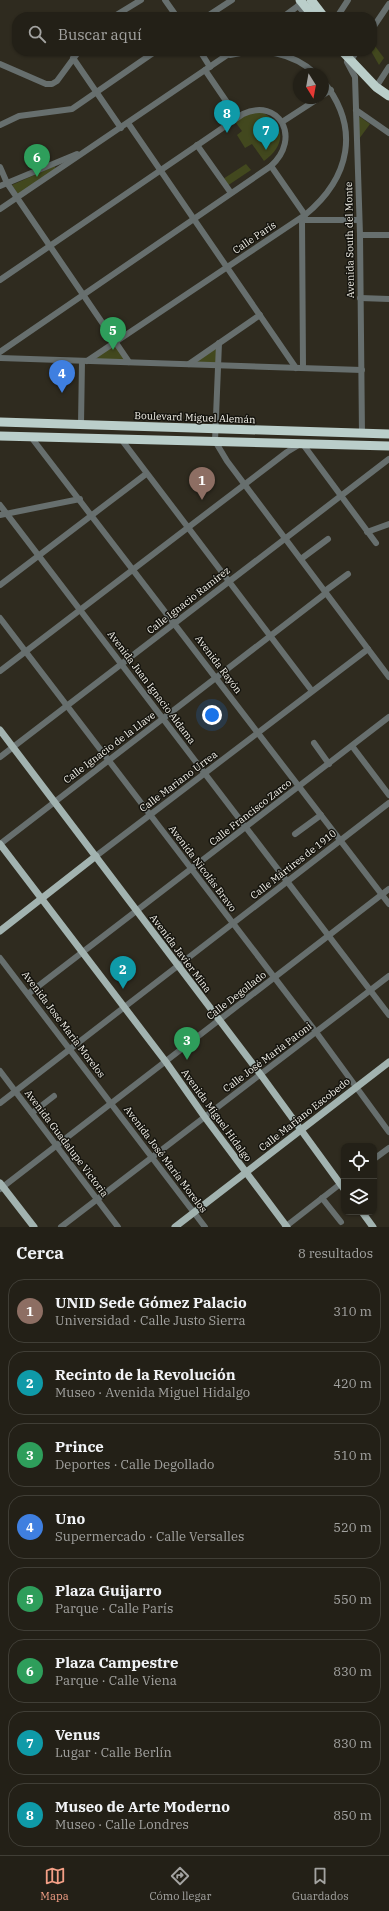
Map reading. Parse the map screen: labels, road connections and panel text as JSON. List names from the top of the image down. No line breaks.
{"streets":{"highway":["Boulevard Miguel Alemán"],"main road":["Calle Mariano Urrea","Avenida Javier Mina","Calle Mariano Escobedo","Avenida Miguel Hidalgo"],"street":["Calle París","Avenida South del Monte","Calle Ignacio Ramírez","Avenida Rayón","Avenida Juan Ignacio Aldama","Calle Ignacio de la Llave","Calle Francisco Zarco","Calle Mártires de 1910","Avenida Nicolás Bravo","Calle Degollado","Avenida Jose Maria Morelos","Calle José María Patoni","Avenida Guadalupe Victoria","Avenida José María Morelos"]},"crossings":[["Avenida South del Monte","Boulevard Miguel Alemán"],["Calle Ignacio Ramírez","Avenida Rayón"],["Calle Ignacio Ramírez","Avenida Juan Ignacio Aldama"],["Calle Ignacio Ramírez","Avenida Nicolás Bravo"],["Calle Ignacio Ramírez","Avenida Javier Mina"],["Avenida Rayón","Calle Ignacio de la Llave"],["Avenida Rayón","Calle Mariano Urrea"],["Avenida Rayón","Calle Francisco Zarco"],["Avenida Rayón","Calle Mártires de 1910"],["Avenida Rayón","Calle Degollado"],["Avenida Juan Ignacio Aldama","Calle Ignacio de la Llave"],["Avenida Juan Ignacio Aldama","Calle Mariano Urrea"],["Avenida Juan Ignacio Aldama","Calle Francisco Zarco"],["Avenida Juan Ignacio Aldama","Calle Mártires de 1910"],["Avenida Juan Ignacio Aldama","Calle Degollado"],["Avenida Juan Ignacio Aldama","Calle José María Patoni"],["Calle Ignacio de la Llave","Avenida Nicolás Bravo"],["Calle Ignacio de la Llave","Avenida Javier Mina"],["Calle Ignacio de la Llave","Avenida Miguel Hidalgo"],["Calle Mariano Urrea","Avenida Nicolás Bravo"],["Calle Mariano Urrea","Avenida Javier Mina"],["Calle Mariano Urrea","Avenida Miguel Hidalgo"],["Calle Francisco Zarco","Avenida Nicolás Bravo"],["Calle Francisco Zarco","Avenida Javier Mina"],["Calle Francisco Zarco","Avenida Jose Maria Morelos"],["Calle Francisco Zarco","Avenida Miguel Hidalgo"],["Calle Mártires de 1910","Avenida Nicolás Bravo"],["Calle Mártires de 1910","Avenida Javier Mina"],["Calle Mártires de 1910","Avenida Jose Maria Morelos"],["Calle Mártires de 1910","Avenida Miguel Hidalgo"],["Calle Mártires de 1910","Avenida Guadalupe Victoria"],["Avenida Nicolás Bravo","Calle Degollado"],["Avenida Nicolás Bravo","Calle José María Patoni"],["Avenida Nicolás Bravo","Calle Mariano Escobedo"],["Avenida Javier Mina","Calle Degollado"],["Avenida Javier Mina","Calle José María Patoni"],["Avenida Javier Mina","Calle Mariano Escobedo"],["Calle Degollado","Avenida Jose Maria Morelos"],["Calle Degollado","Avenida Miguel Hidalgo"],["Calle Degollado","Avenida Guadalupe Victoria"],["Calle Degollado","Avenida José María Morelos"],["Avenida Jose Maria Morelos","Avenida José María Morelos"],["Calle José María Patoni","Avenida Miguel Hidalgo"],["Calle José María Patoni","Avenida Guadalupe Victoria"],["Calle José María Patoni","Avenida José María Morelos"],["Calle Mariano Escobedo","Avenida Miguel Hidalgo"],["Calle Mariano Escobedo","Avenida José María Morelos"]],"north":"bottom","page":{"search":"Buscar aquí","pins":["8","7","6","5","4","1","2","3"],"heading":["Cerca","8 resultados"],"list":[{"mark":"1","name":"UNID Sede Gómez Palacio","note":"Universidad · Calle Justo Sierra","value":"310 m"},{"mark":"2","name":"Recinto de la Revolución","note":"Museo · Avenida Miguel Hidalgo","value":"420 m"},{"mark":"3","name":"Prince","note":"Deportes · Calle Degollado","value":"510 m"},{"mark":"4","name":"Uno","note":"Supermercado · Calle Versalles","value":"520 m"},{"mark":"5","name":"Plaza Guijarro","note":"Parque · Calle París","value":"550 m"},{"mark":"6","name":"Plaza Campestre","note":"Parque · Calle Viena","value":"830 m"},{"mark":"7","name":"Venus","note":"Lugar · Calle Berlín","value":"830 m"},{"mark":"8","name":"Museo de Arte Moderno","note":"Museo · Calle Londres","value":"850 m"}],"nav":["Mapa","Cómo llegar","Guardados"]}}
